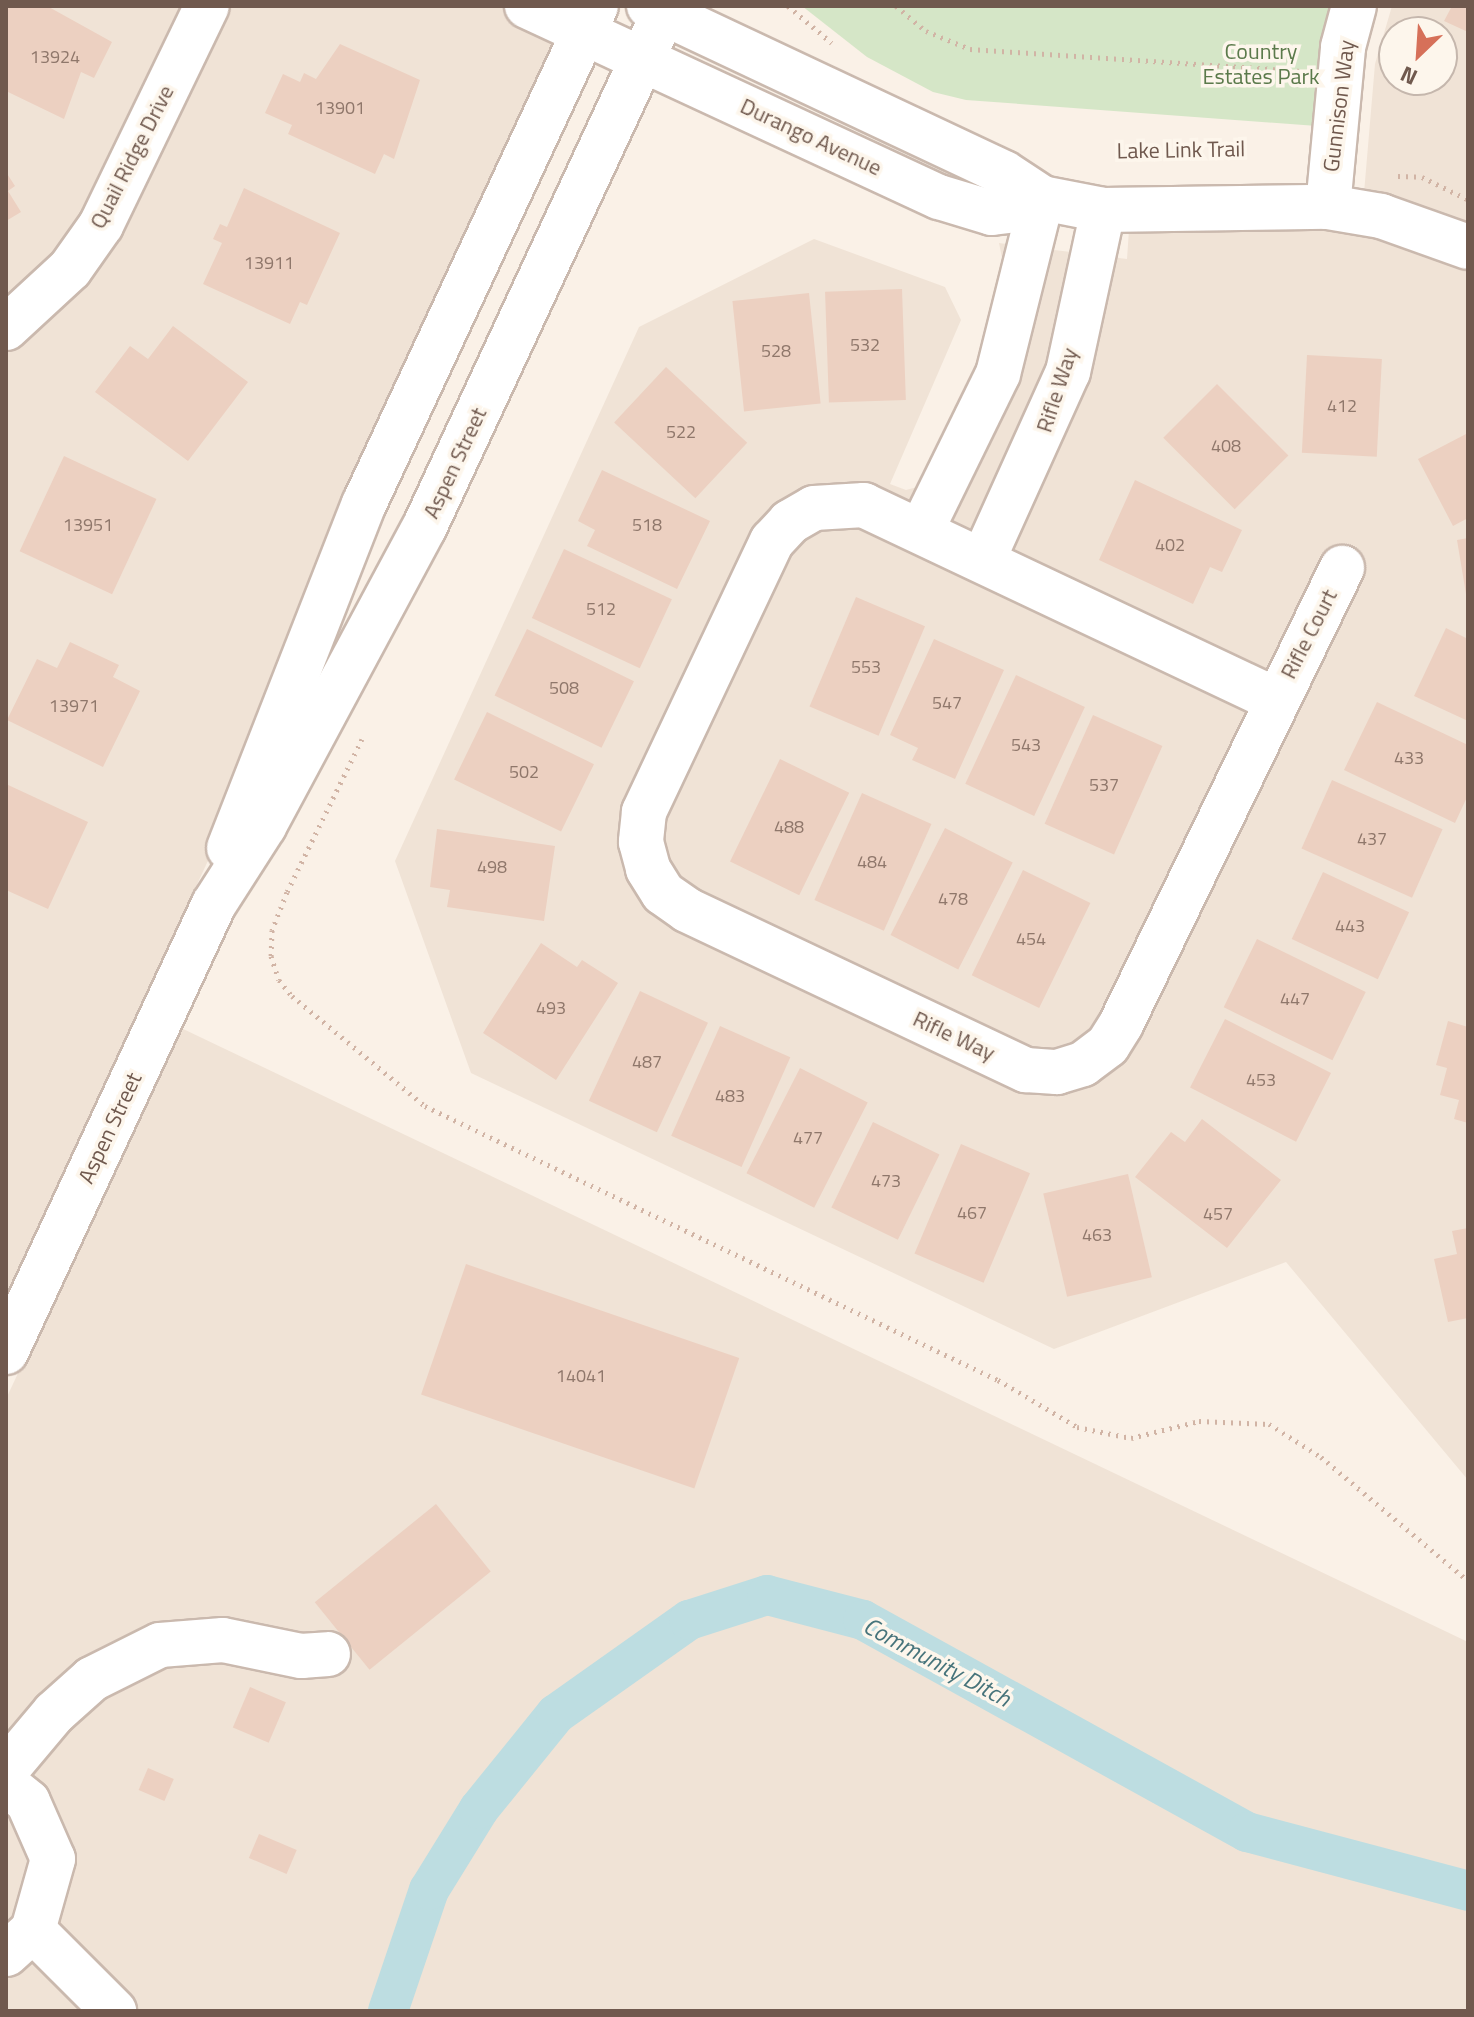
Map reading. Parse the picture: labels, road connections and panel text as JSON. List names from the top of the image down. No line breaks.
{"streets":{"street":["Gunnison Way","Durango Avenue","Quail Ridge Drive","Rifle Way","Aspen Street","Rifle Court"]},"crossings":[["Durango Avenue","Aspen Street"],["Rifle Way","Rifle Court"]],"water":["Community Ditch"],"parks":["Country Estates Park"],"house_numbers":["13924","13901","13911","532","528","412","522","408","13951","518","402","512","553","508","547","13971","543","433","502","537","488","437","484","498","478","443","454","447","493","487","453","483","477","473","467","457","463","14041"],"north":"bottom left"}
